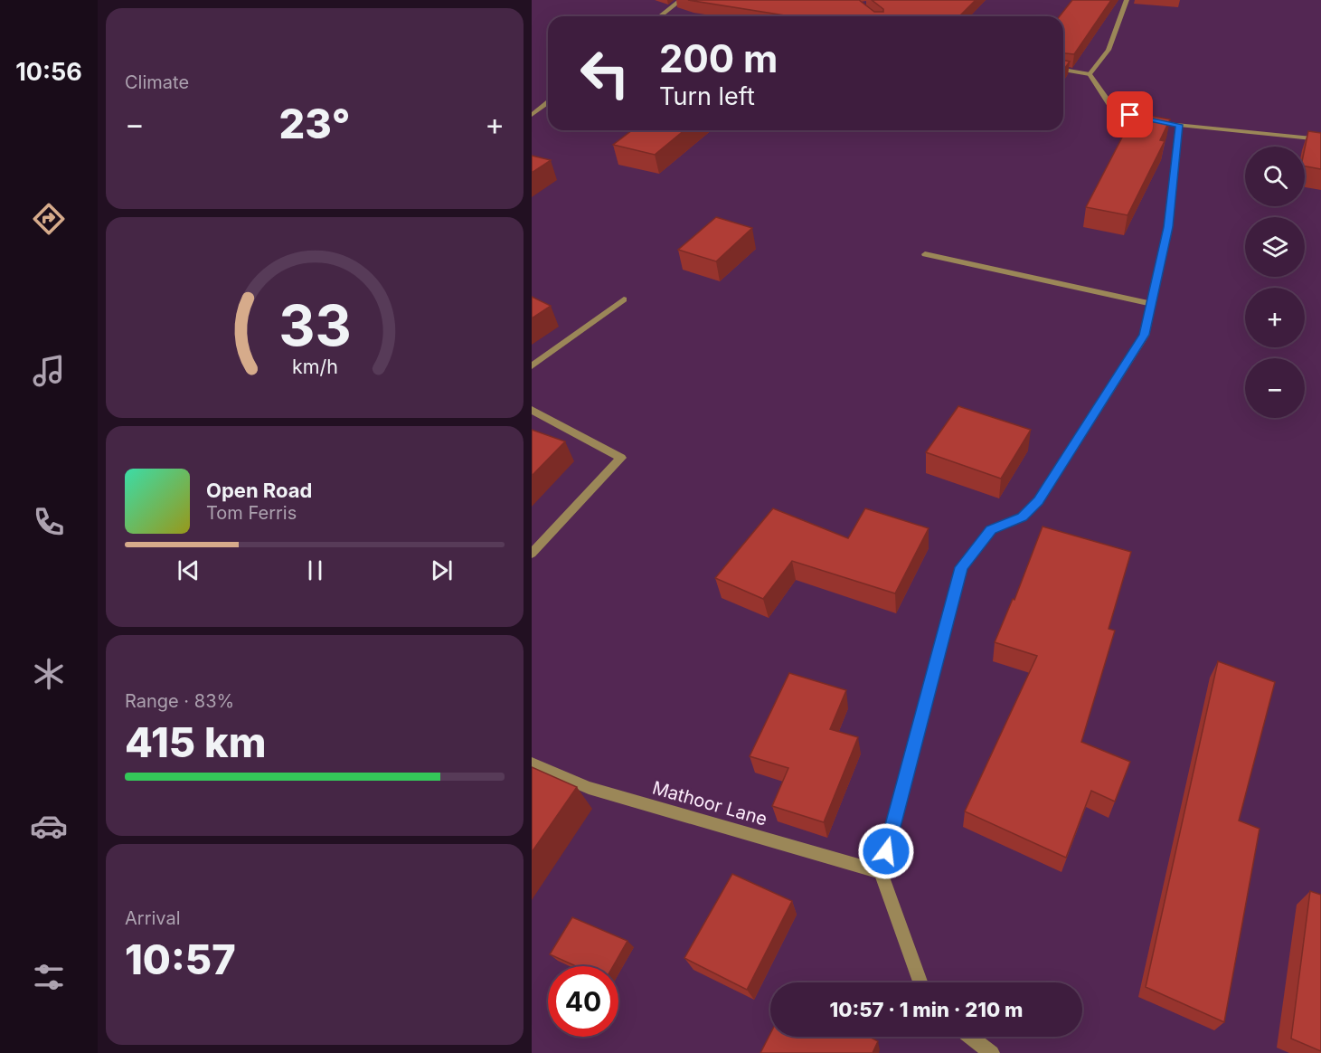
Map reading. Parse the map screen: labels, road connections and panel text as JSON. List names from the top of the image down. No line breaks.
{"streets":{"street":["Mathoor Lane"]},"page":{"tabs":"10:56","tile":["Climate",["Range · 83%","415 km"],["Arrival","10:57"]],"turn":["200 m","Turn left"],"heat":["−","23°","+"],"map_buttons":["+","−"],"song":["Open Road","Tom Ferris"],"limit":"40","trip":"10:57 · 1 min · 210 m","gauge":["33","km/h"]}}
